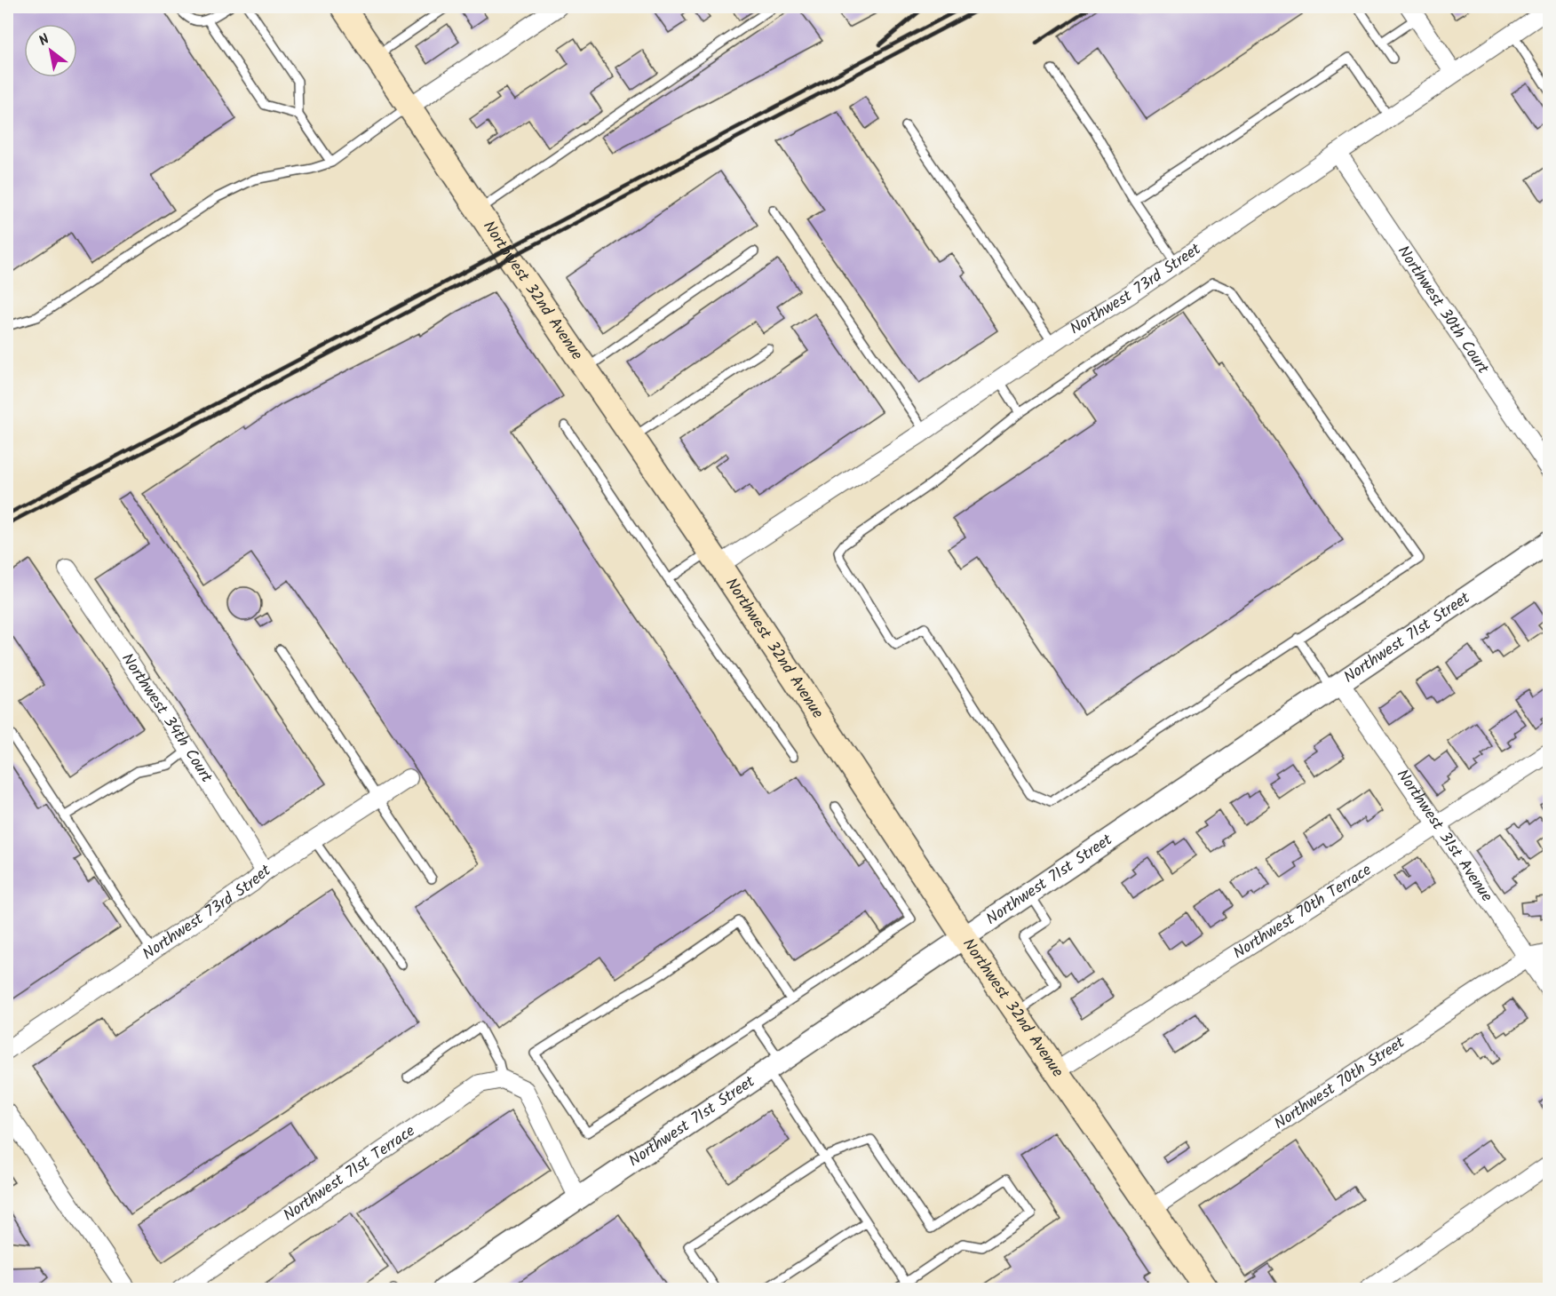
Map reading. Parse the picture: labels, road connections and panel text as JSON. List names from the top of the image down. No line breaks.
{"streets":{"main road":["Northwest 32nd Avenue"],"street":["Northwest 73rd Street","Northwest 30th Court","Northwest 71st Street","Northwest 34th Court","Northwest 31st Avenue","Northwest 70th Terrace","Northwest 70th Street","Northwest 71st Terrace"]},"crossings":[["Northwest 73rd Street","Northwest 32nd Avenue"],["Northwest 73rd Street","Northwest 30th Court"],["Northwest 73rd Street","Northwest 34th Court"],["Northwest 32nd Avenue","Northwest 71st Street"],["Northwest 32nd Avenue","Northwest 70th Terrace"],["Northwest 32nd Avenue","Northwest 70th Street"],["Northwest 71st Street","Northwest 31st Avenue"],["Northwest 31st Avenue","Northwest 70th Terrace"],["Northwest 31st Avenue","Northwest 70th Street"]],"north":"top left"}
